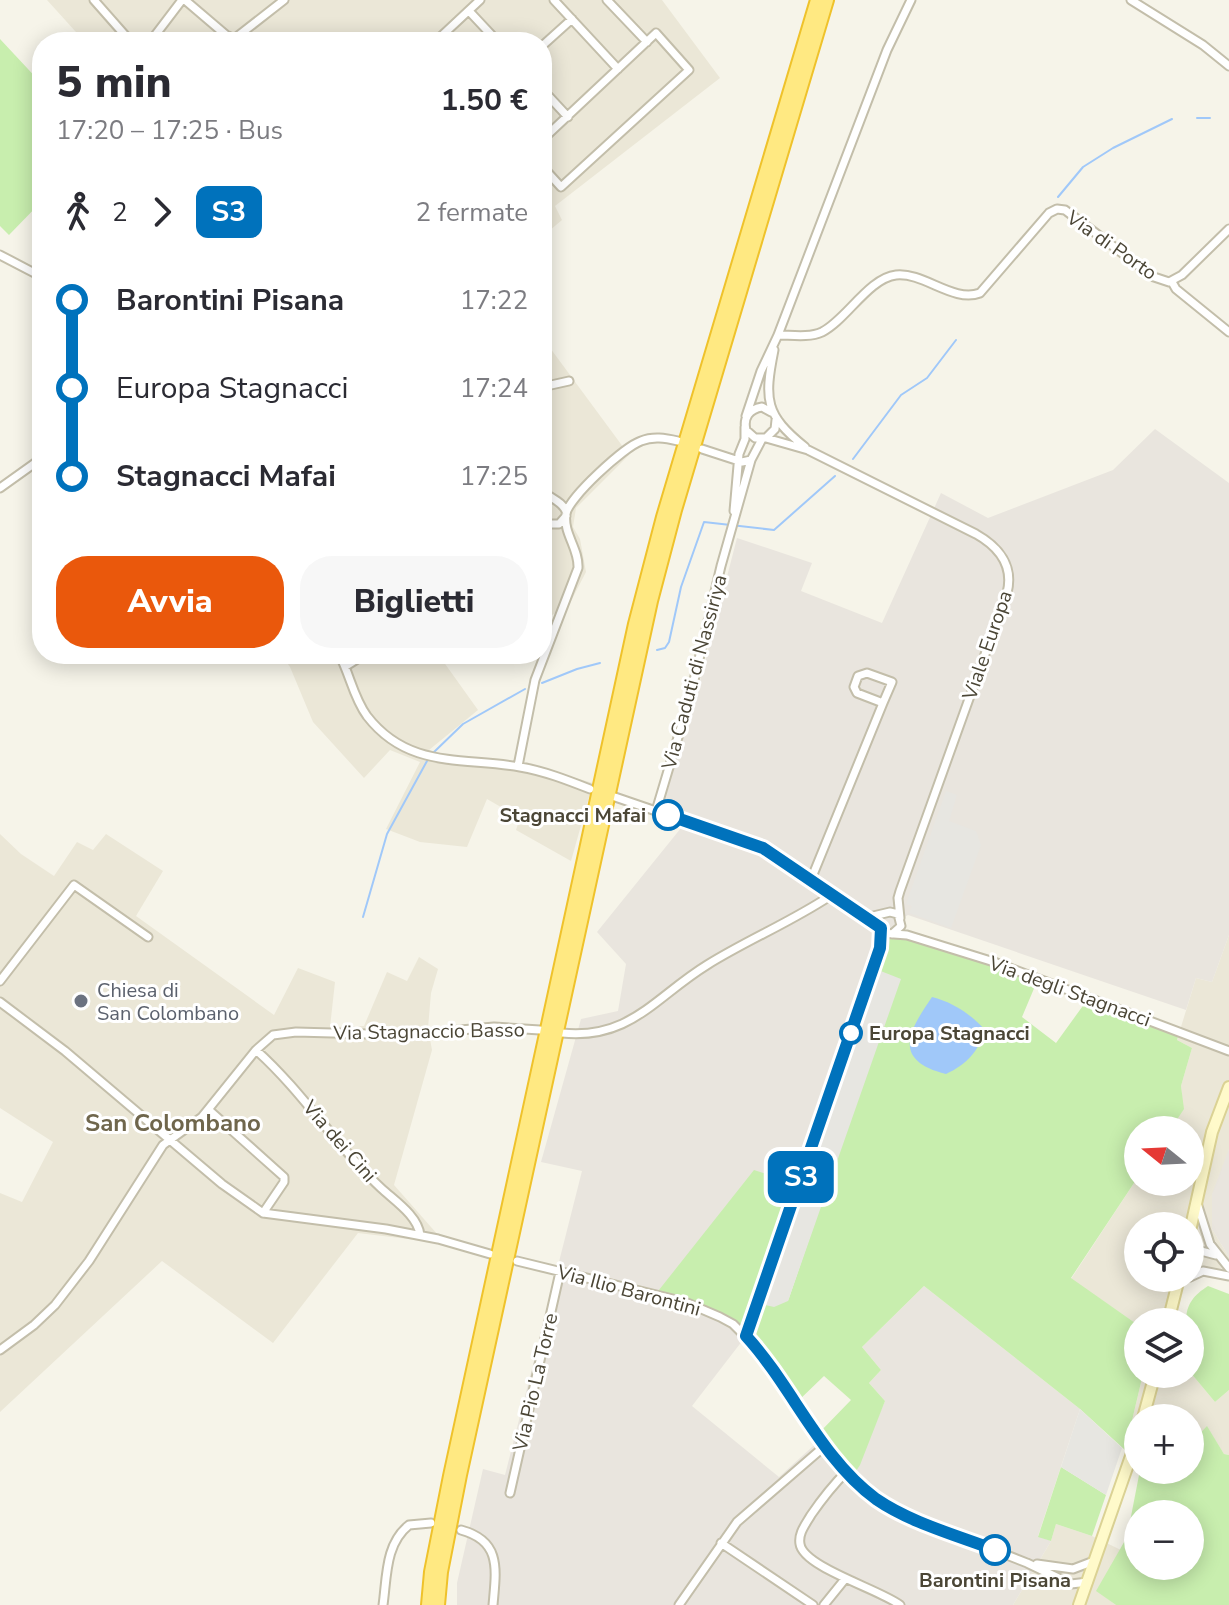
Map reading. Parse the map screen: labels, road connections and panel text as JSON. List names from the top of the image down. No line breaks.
{"streets":{"street":["Via di Porto","Viale Europa","Via Caduti di Nassiriya","Via degli Stagnacci","Via Stagnaccio Basso","Via dei Cini","Via Ilio Barontini","Via Pio La Torre"]},"crossings":[["Viale Europa","Via degli Stagnacci"],["Via Caduti di Nassiriya","Via degli Stagnacci"],["Via Stagnaccio Basso","Via dei Cini"],["Via Ilio Barontini","Via Pio La Torre"]],"districts":["San Colombano"],"places":["Stagnacci Mafai","Chiesa di San Colombano","Europa Stagnacci","Barontini Pisana"],"lines":["bus line S3"],"north":"left","page":{"on_map":"S3","heading":["5 min","17:20 – 17:25 · Bus","1.50 €"],"legs":["2","S3","2 fermate"],"list":[{"name":"Barontini Pisana","value":"17:22"},{"name":"Europa Stagnacci","value":"17:24"},{"name":"Stagnacci Mafai","value":"17:25"}],"buttons":["Avvia","Biglietti"],"map_buttons":["+","−"]}}
